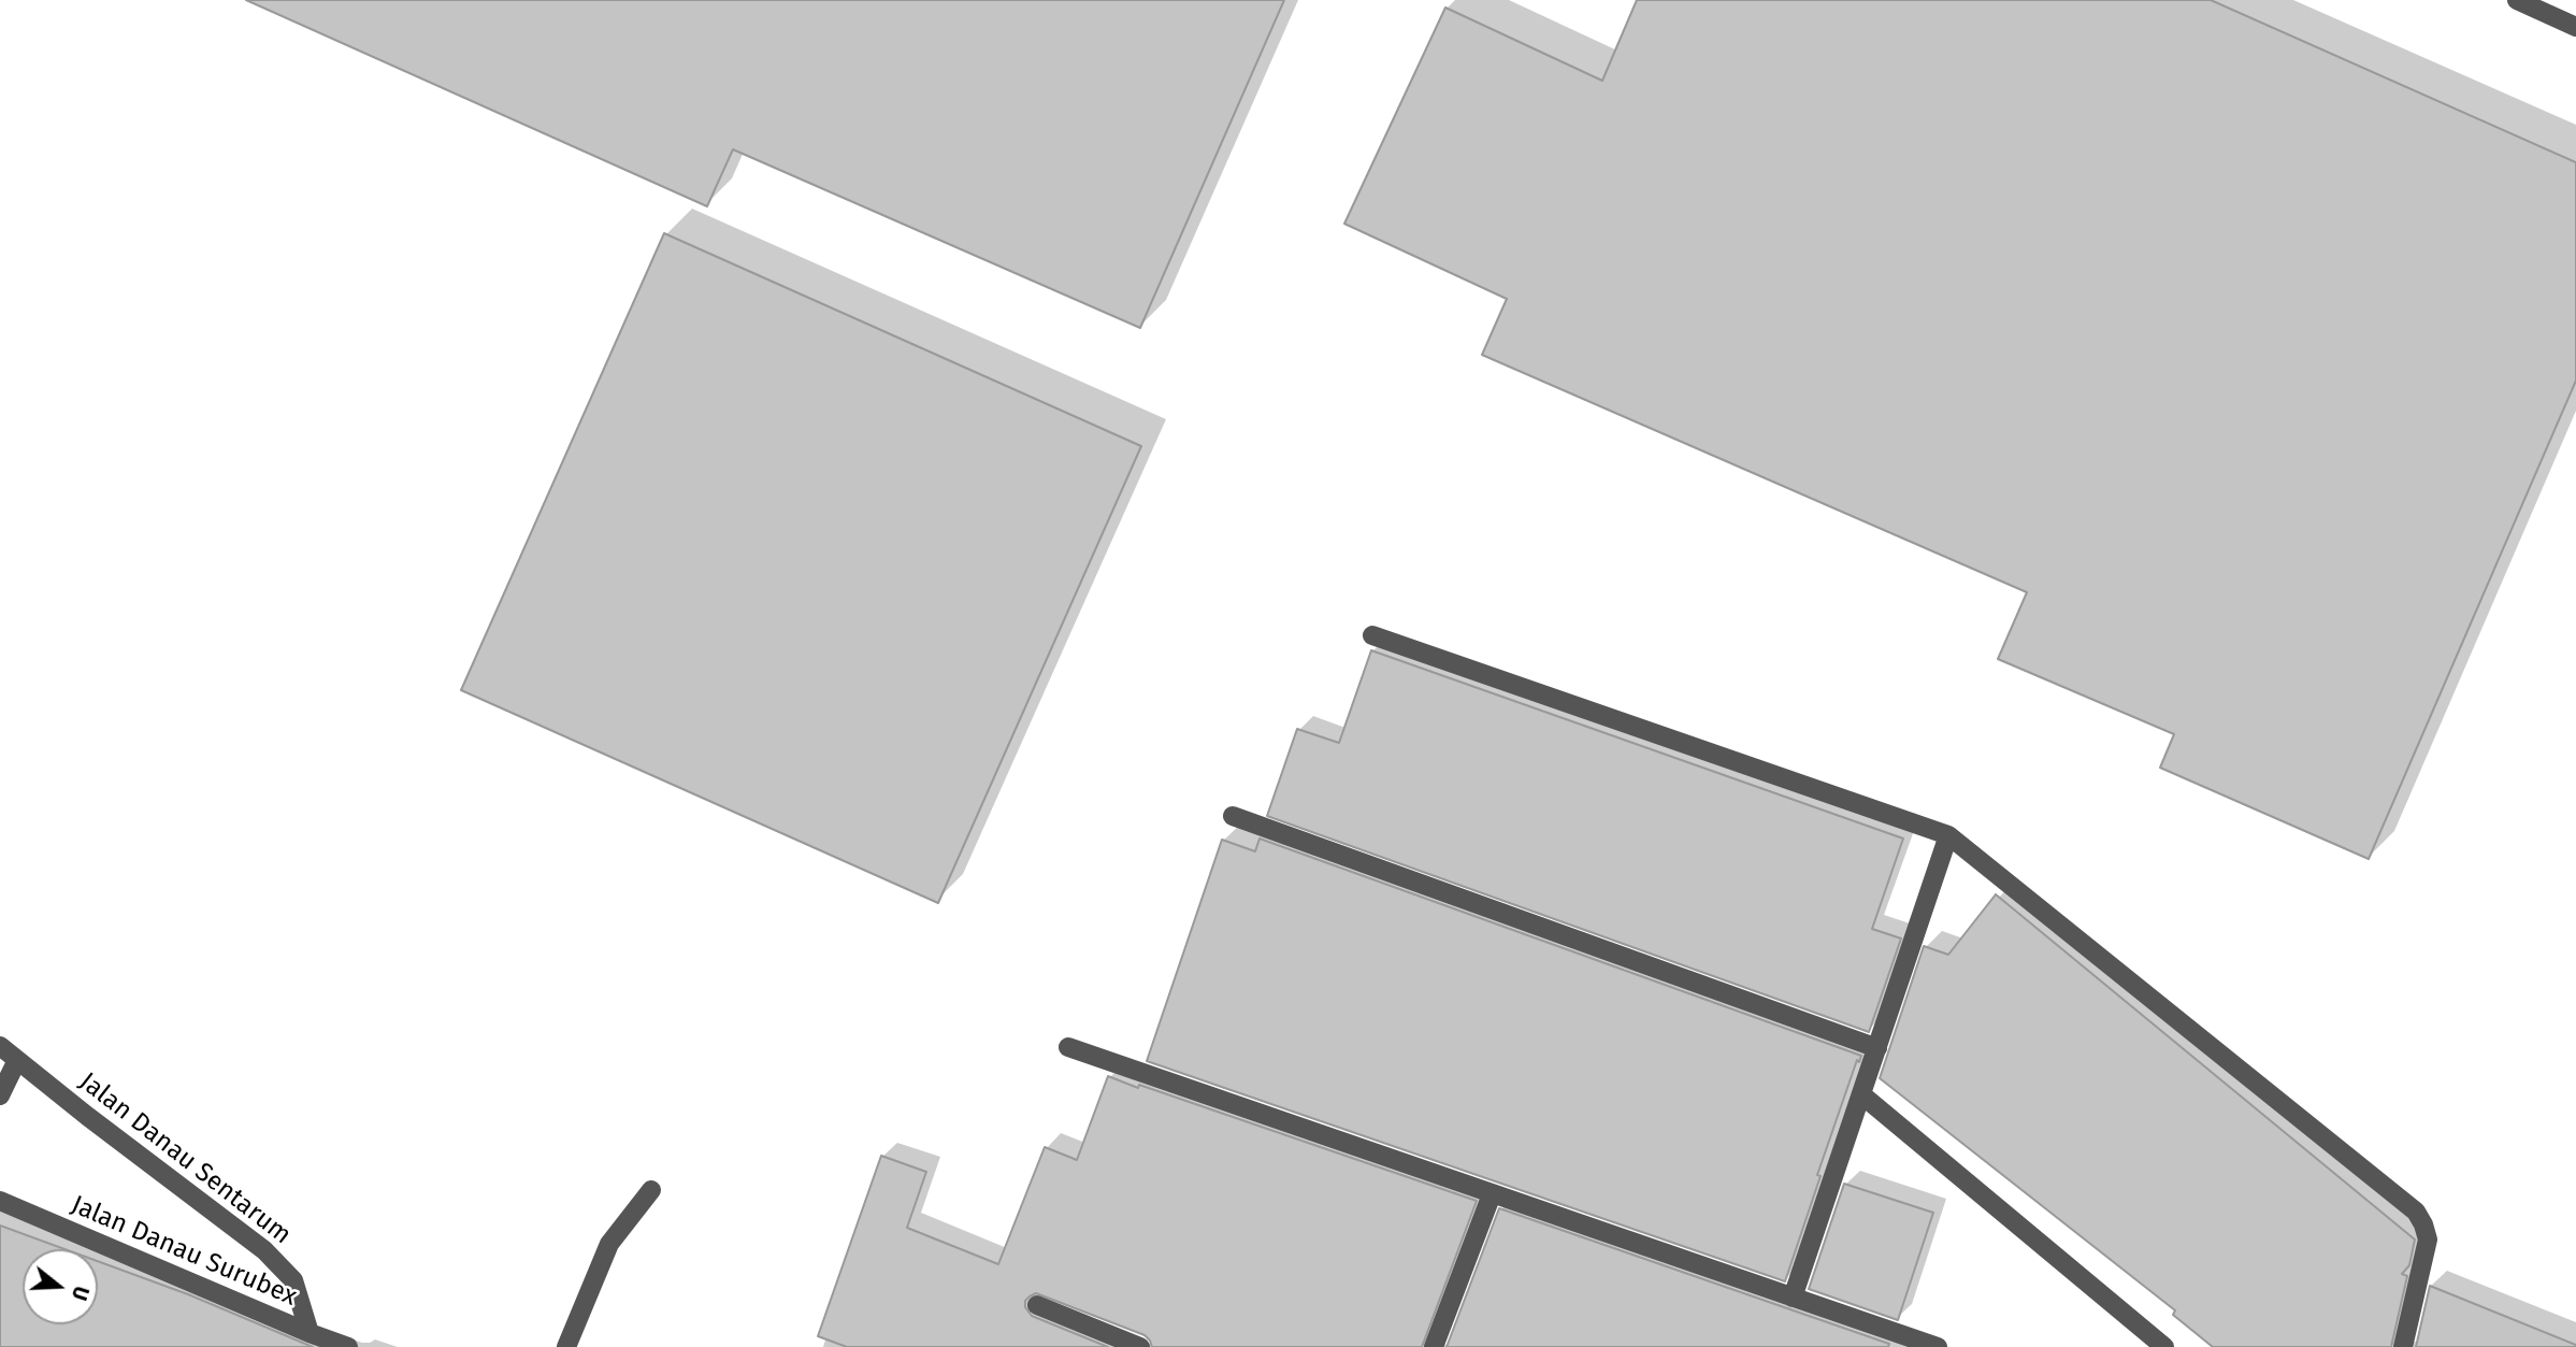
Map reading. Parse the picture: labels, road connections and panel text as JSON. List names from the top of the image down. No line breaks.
{"streets":{"street":["Jalan Danau Sentarum","Jalan Danau Surubex"]},"crossings":[["Jalan Danau Sentarum","Jalan Danau Surubex"]],"north":"right"}
